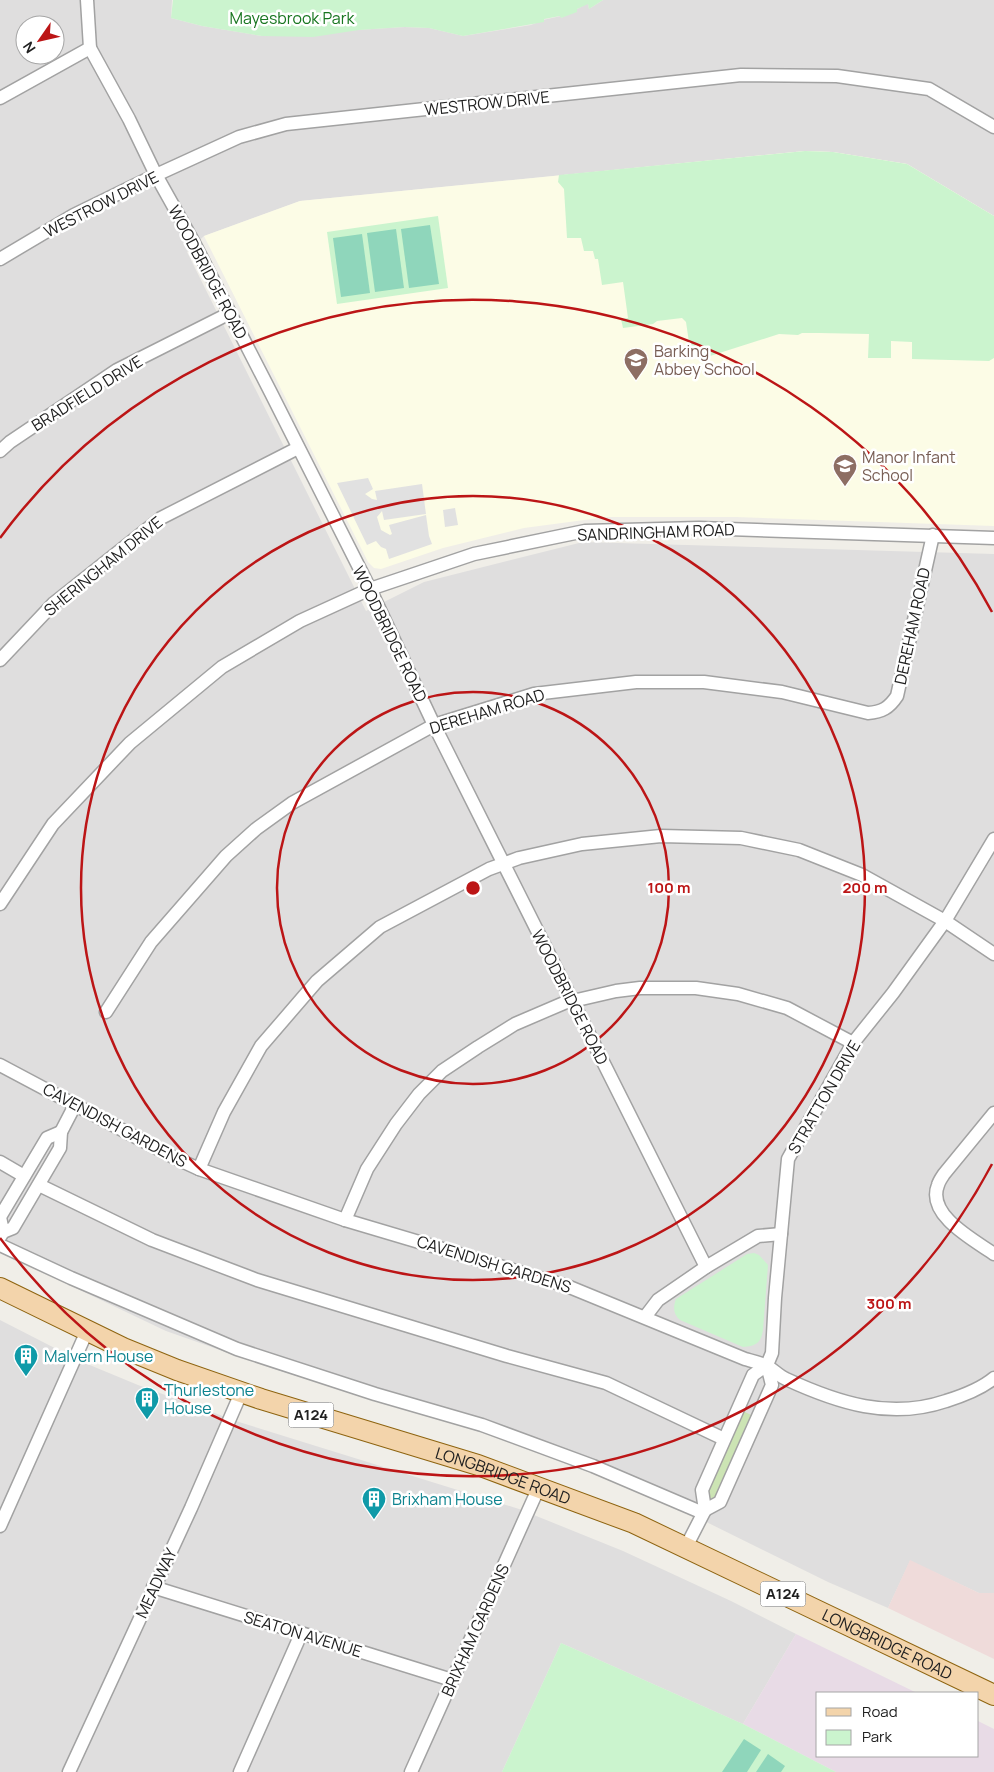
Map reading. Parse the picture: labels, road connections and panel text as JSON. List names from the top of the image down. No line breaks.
{"streets":{"main road":["A124","LONGBRIDGE ROAD"],"street":["WESTROW DRIVE","WOODBRIDGE ROAD","BRADFIELD DRIVE","SANDRINGHAM ROAD","SHERINGHAM DRIVE","DEREHAM ROAD","STRATTON DRIVE","CAVENDISH GARDENS","MEADWAY","BRIXHAM GARDENS","SEATON AVENUE"]},"crossings":[["WESTROW DRIVE","WOODBRIDGE ROAD"],["WOODBRIDGE ROAD","BRADFIELD DRIVE"],["WOODBRIDGE ROAD","SANDRINGHAM ROAD"],["WOODBRIDGE ROAD","SHERINGHAM DRIVE"],["WOODBRIDGE ROAD","DEREHAM ROAD"],["SANDRINGHAM ROAD","DEREHAM ROAD"],["STRATTON DRIVE","CAVENDISH GARDENS"],["STRATTON DRIVE","LONGBRIDGE ROAD"],["LONGBRIDGE ROAD","MEADWAY"],["LONGBRIDGE ROAD","BRIXHAM GARDENS"],["MEADWAY","SEATON AVENUE"],["BRIXHAM GARDENS","SEATON AVENUE"]],"parks":["Mayesbrook Park"],"places":{"school or university":["Barking Abbey School","Manor Infant School"],"building":["Malvern House","Thurlestone House","Brixham House"]},"legend":["Road","Park"],"north":"bottom left","rings":["100 m","200 m","300 m"]}
